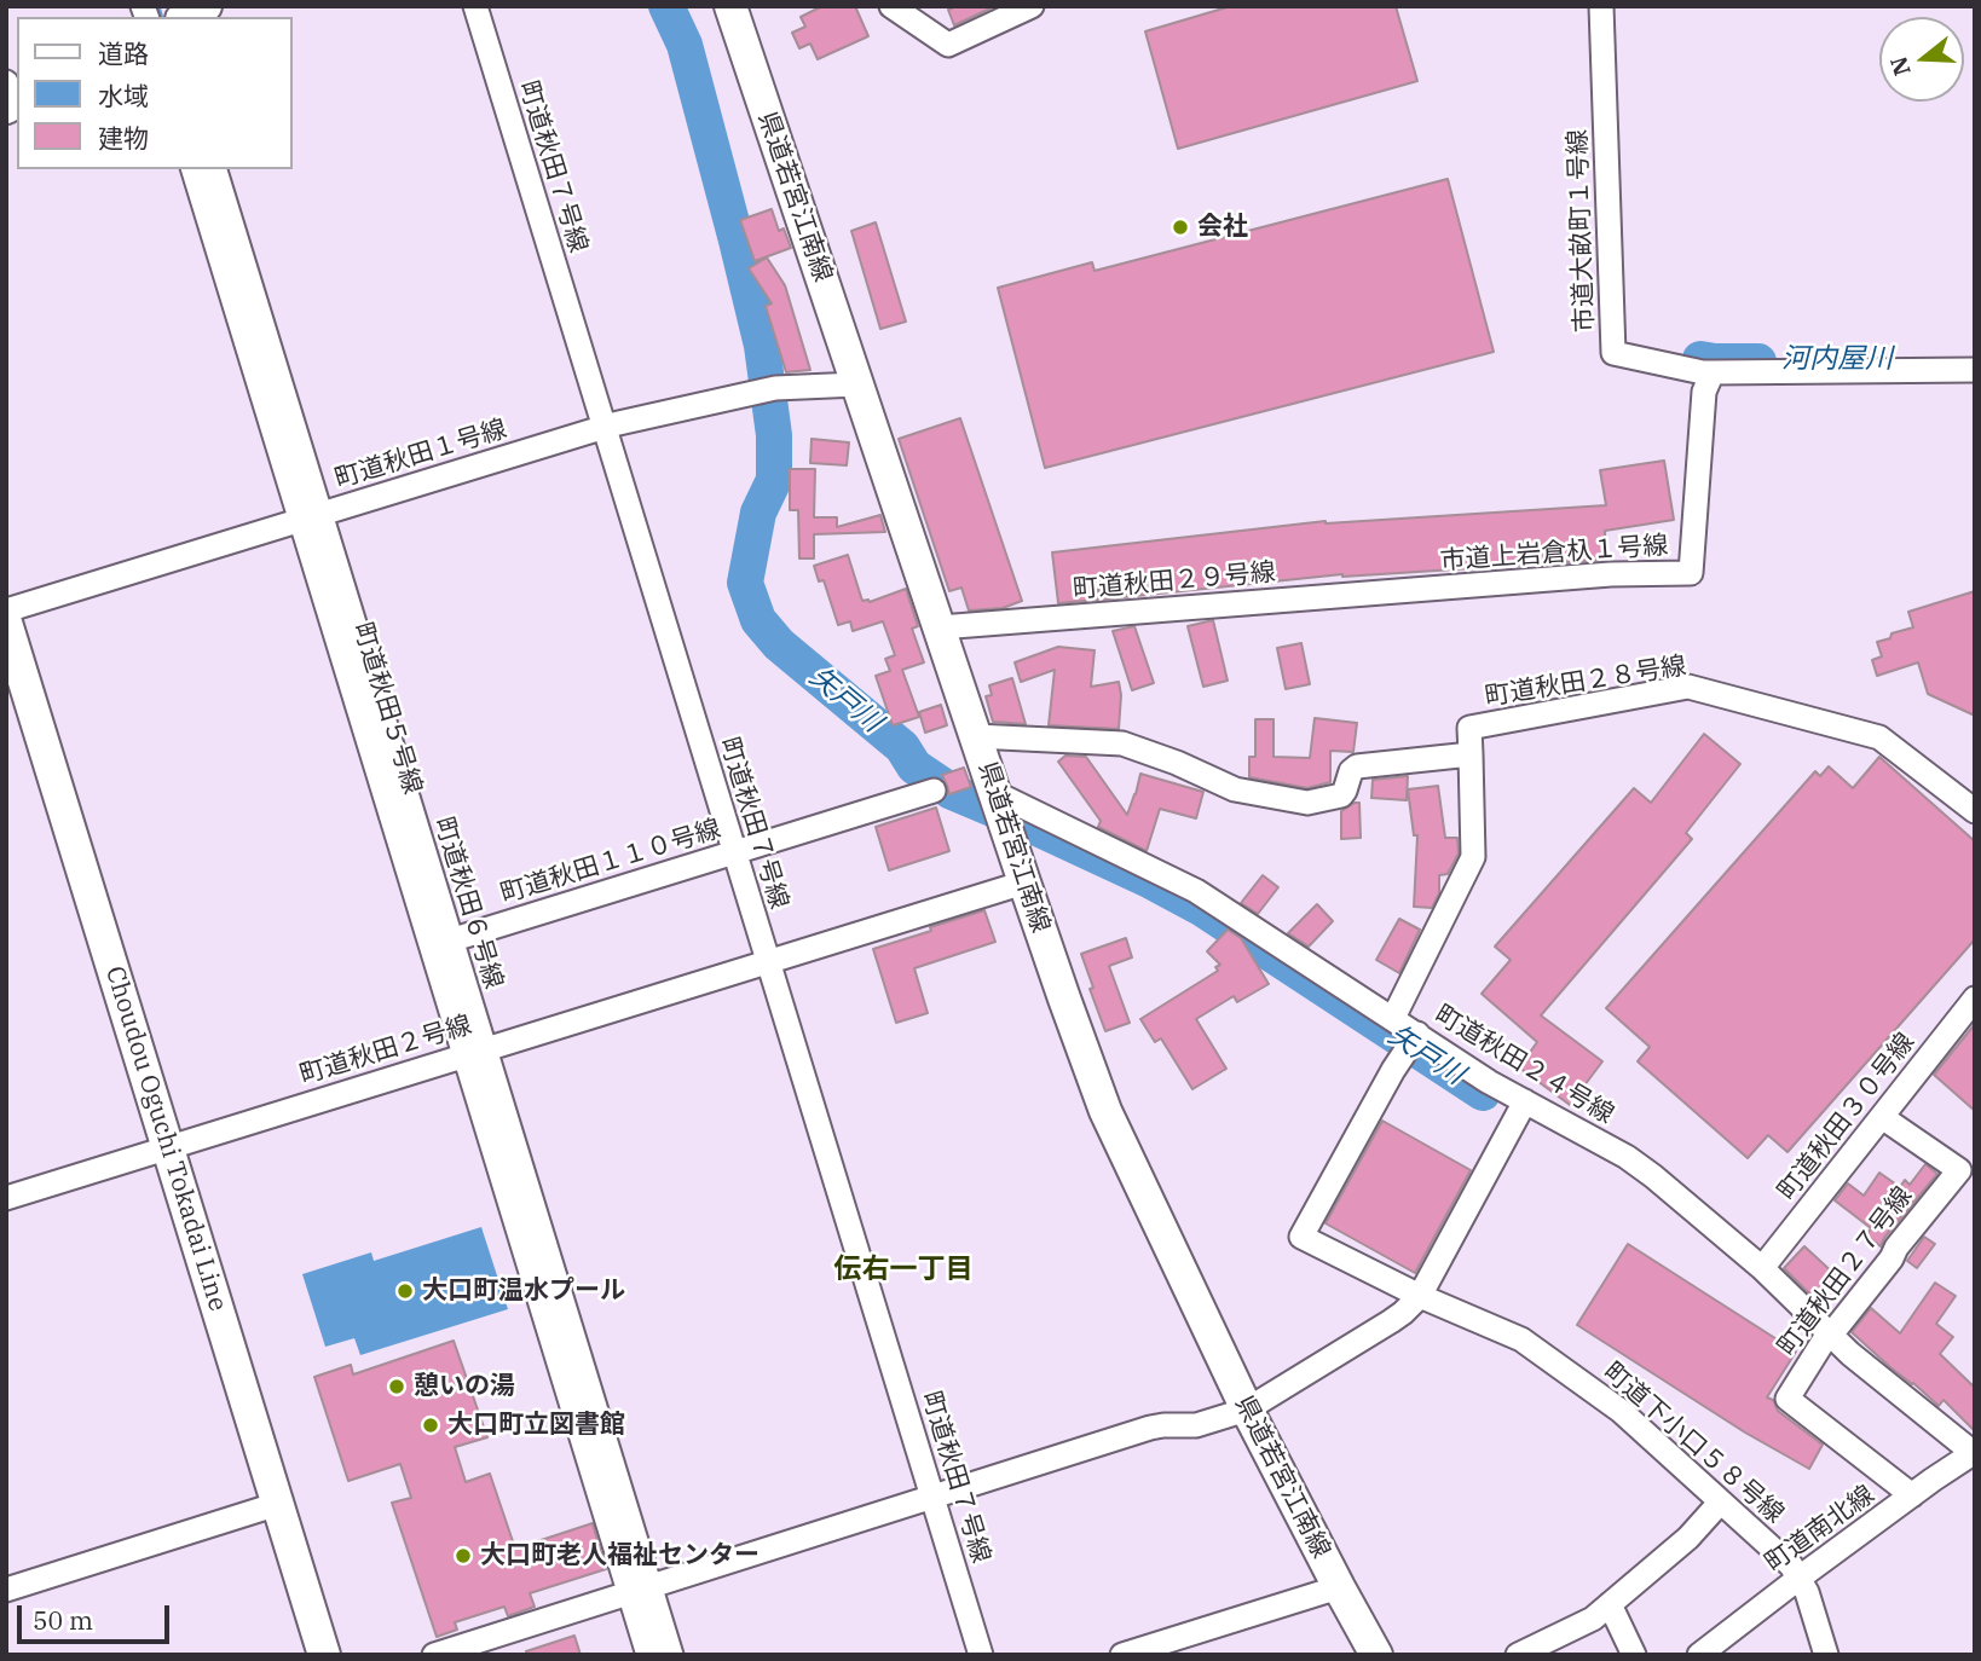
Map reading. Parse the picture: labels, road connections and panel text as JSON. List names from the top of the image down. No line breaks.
{"streets":{"main road":["県道若宮江南線","Choudou Oguchi Tokadai Line"],"street":["町道秋田７号線","市道大畝町１号線","町道秋田１号線","市道上岩倉杁１号線","町道秋田２９号線","町道秋田２８号線","町道秋田５号線","町道秋田１１０号線","町道秋田６号線","町道秋田２号線","町道秋田２４号線","町道秋田３０号線","町道秋田２７号線","町道下小口５８号線","町道南北線"]},"crossings":[["町道秋田７号線","町道秋田１号線"],["町道秋田７号線","町道秋田１１０号線"],["町道秋田７号線","町道秋田２号線"],["県道若宮江南線","町道秋田１号線"],["県道若宮江南線","町道秋田２９号線"],["県道若宮江南線","町道秋田２号線"],["県道若宮江南線","町道秋田２４号線"],["市道大畝町１号線","市道上岩倉杁１号線"],["町道秋田１号線","町道秋田５号線"],["町道秋田１号線","町道秋田６号線"],["市道上岩倉杁１号線","町道秋田２９号線"],["町道秋田５号線","町道秋田６号線"],["町道秋田５号線","町道秋田２号線"],["町道秋田１１０号線","町道秋田６号線"],["町道秋田６号線","町道秋田２号線"],["町道秋田２号線","Choudou Oguchi Tokadai Line"],["町道秋田２４号線","町道秋田３０号線"],["町道秋田２４号線","町道秋田２７号線"],["町道秋田２４号線","町道下小口５８号線"],["町道秋田２４号線","町道南北線"],["町道秋田３０号線","町道秋田２７号線"],["町道秋田２７号線","町道南北線"],["町道下小口５８号線","町道南北線"]],"districts":["伝右一丁目"],"water":["河内屋川","矢戸川"],"places":["会社","大口町温水プール","憩いの湯","大口町立図書館","大口町老人福祉センター"],"legend":["道路","水域","建物"],"scale_bar":"50 m","north":"left"}
